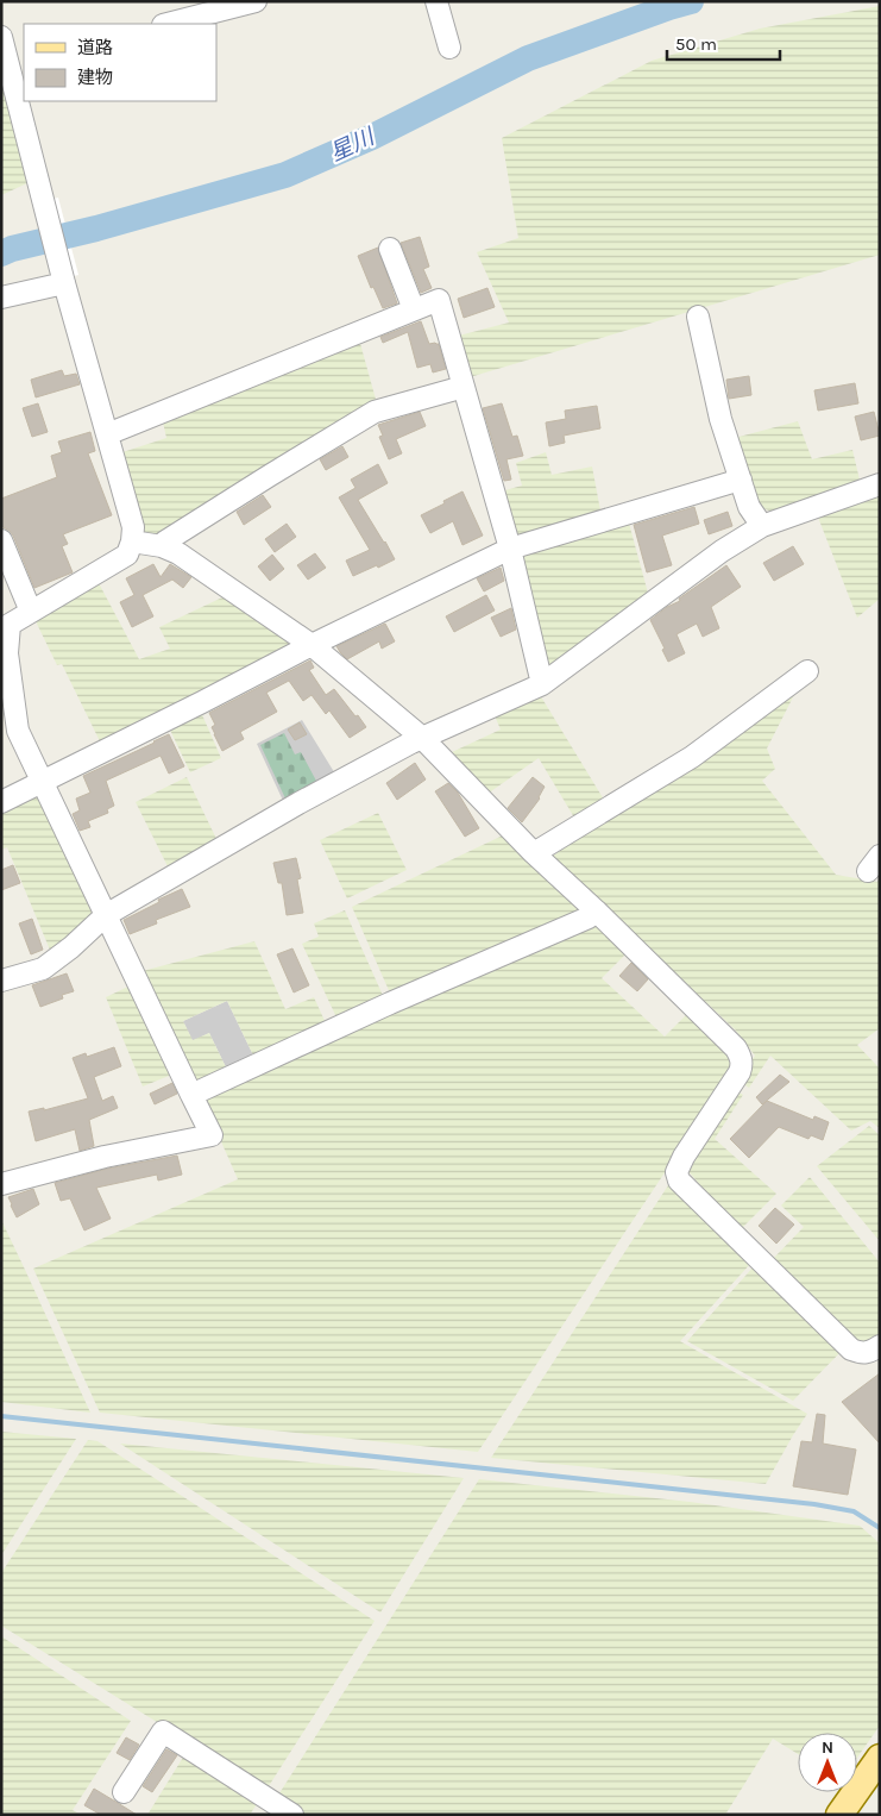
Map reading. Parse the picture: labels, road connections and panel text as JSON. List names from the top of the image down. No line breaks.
{"water":["星川"],"legend":["道路","建物"],"scale_bar":"50 m","north":"top"}
